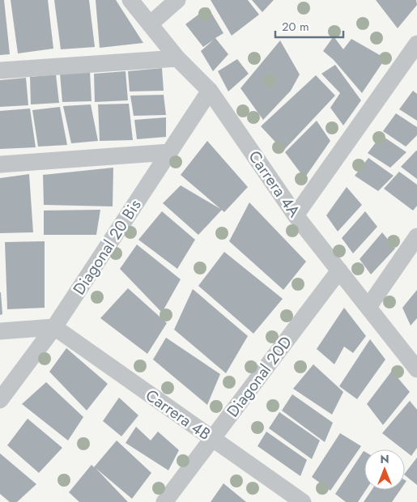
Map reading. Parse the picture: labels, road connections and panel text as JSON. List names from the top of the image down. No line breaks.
{"streets":{"street":["Carrera 4A","Diagonal 20 Bis","Diagonal 20D","Carrera 4B"]},"crossings":[["Carrera 4A","Diagonal 20 Bis"],["Carrera 4A","Diagonal 20D"],["Diagonal 20 Bis","Carrera 4B"],["Diagonal 20D","Carrera 4B"]],"scale_bar":"20 m","north":"top"}
